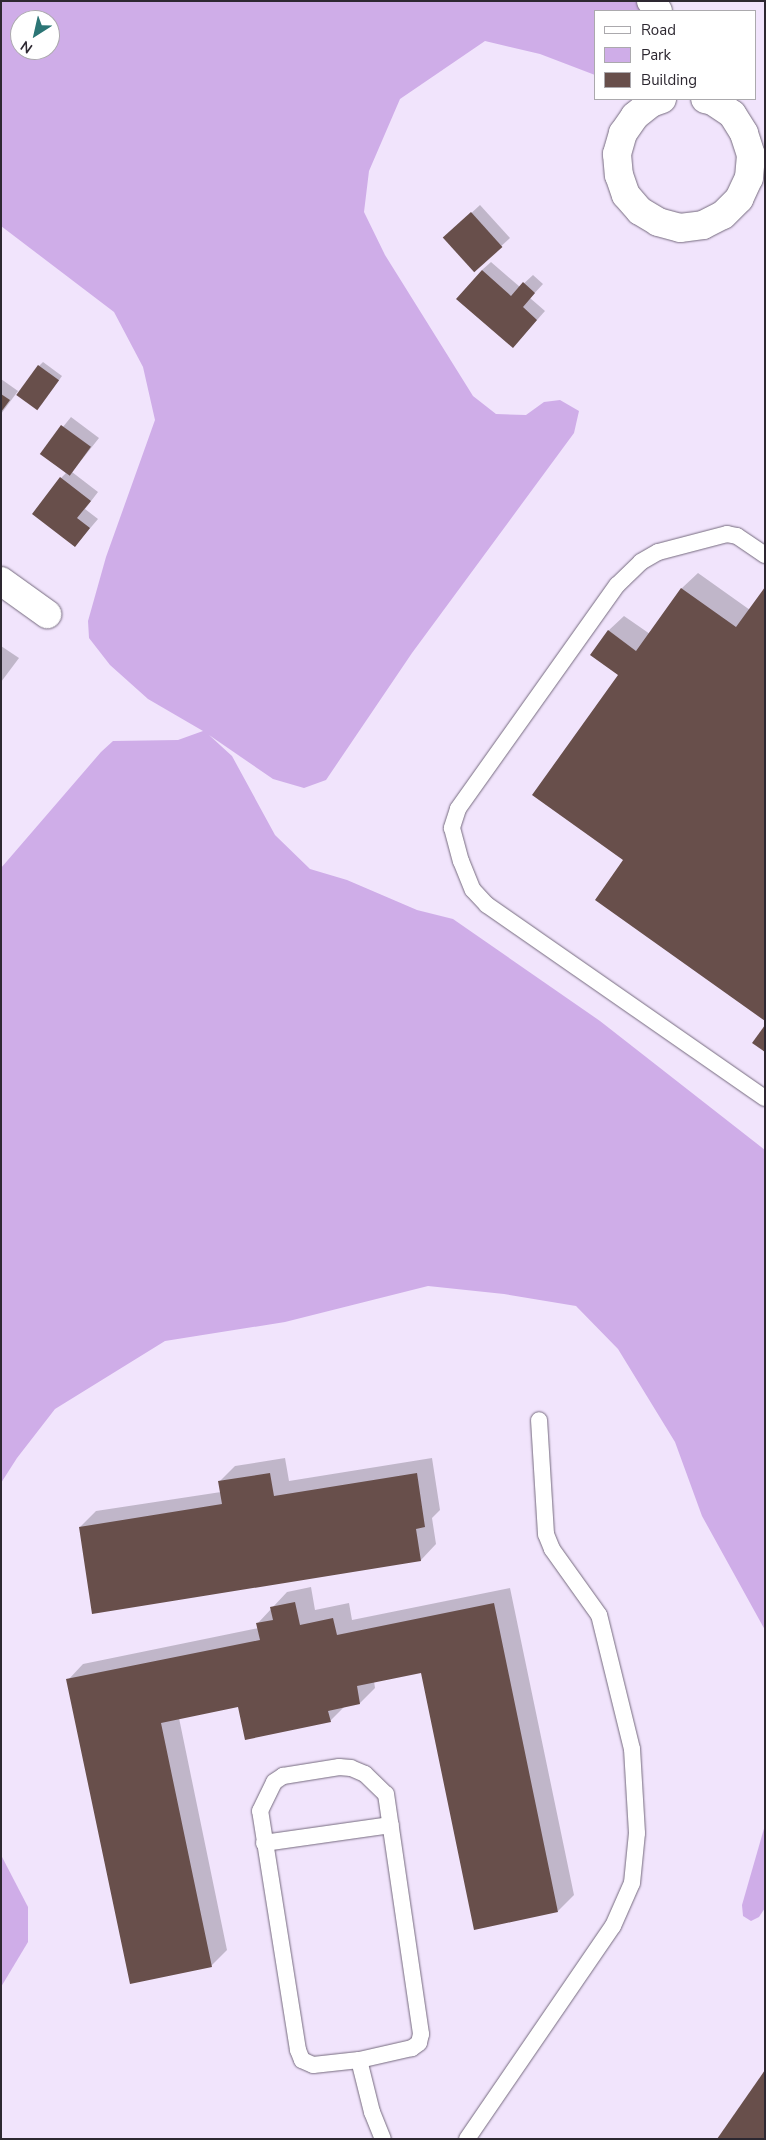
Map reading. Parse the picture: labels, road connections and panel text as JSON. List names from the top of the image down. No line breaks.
{"legend":["Road","Park","Building"],"north":"bottom left"}
